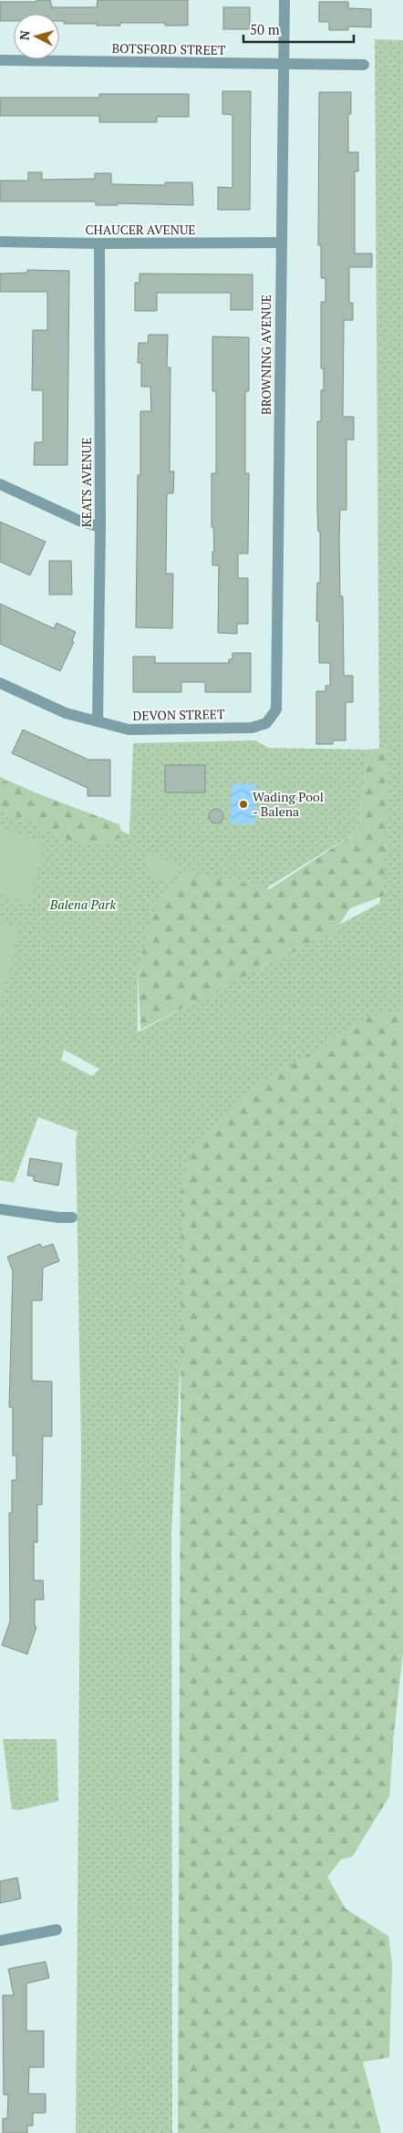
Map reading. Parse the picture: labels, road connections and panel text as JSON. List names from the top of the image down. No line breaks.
{"streets":{"street":["BOTSFORD STREET","CHAUCER AVENUE","BROWNING AVENUE","KEATS AVENUE","DEVON STREET"]},"crossings":[["BOTSFORD STREET","BROWNING AVENUE"],["CHAUCER AVENUE","BROWNING AVENUE"],["CHAUCER AVENUE","KEATS AVENUE"],["BROWNING AVENUE","DEVON STREET"],["KEATS AVENUE","DEVON STREET"]],"parks":["Balena Park"],"places":["Wading Pool - Balena"],"scale_bar":"50 m","north":"left"}
